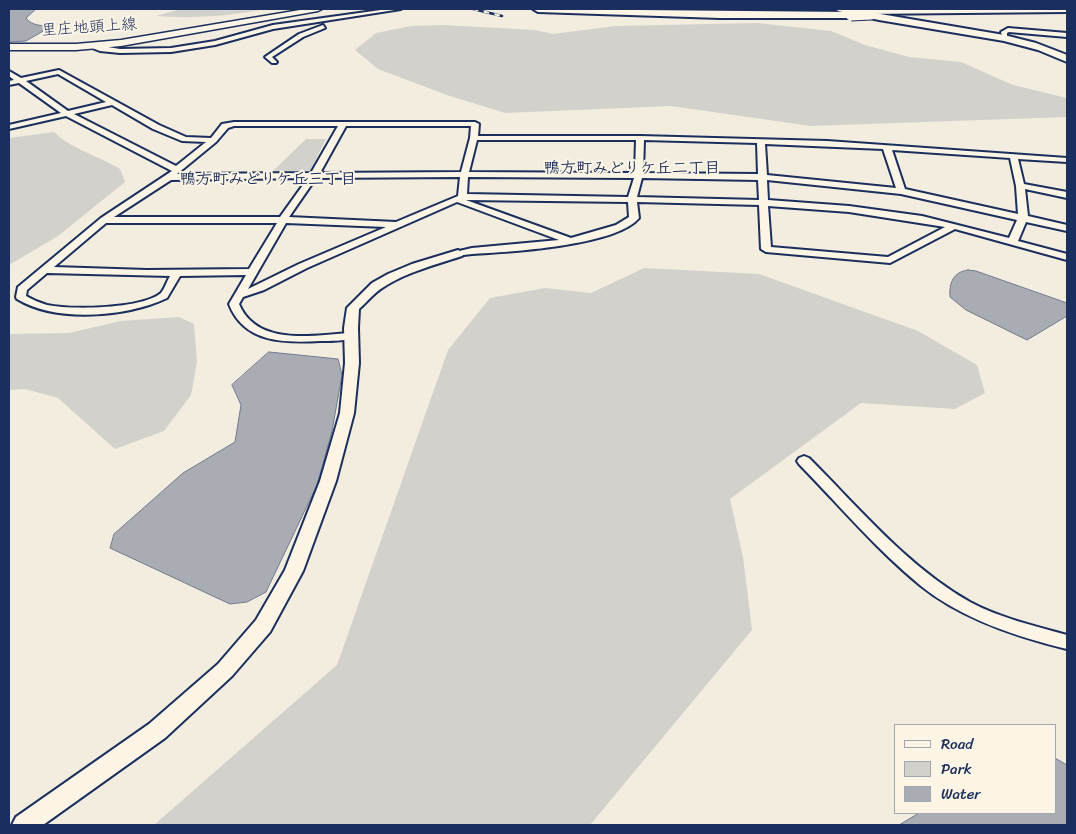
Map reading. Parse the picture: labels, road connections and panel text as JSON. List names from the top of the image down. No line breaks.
{"streets":{"main road":["里庄地頭上線"]},"districts":["鴨方町みどりケ丘二丁目","鴨方町みどりケ丘三丁目"],"legend":["Road","Park","Water"]}
